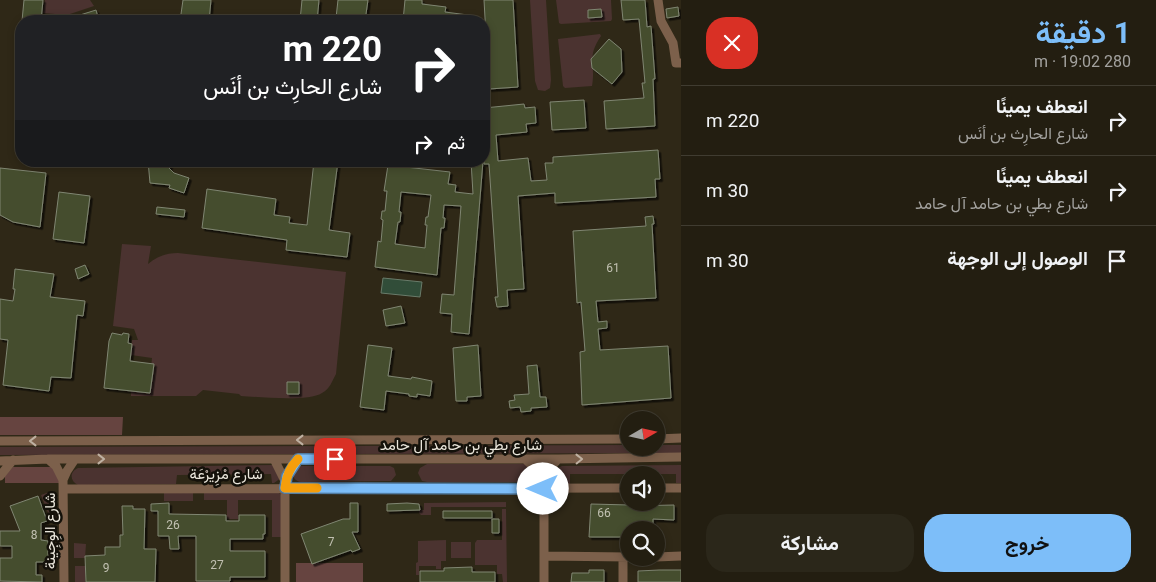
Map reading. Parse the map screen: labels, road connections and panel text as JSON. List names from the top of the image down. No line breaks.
{"streets":{"street":["شارع بطي بن حامد آل حامد","شارع مْزِيرْعَة","شارع الوِجِينة"]},"crossings":[["شارع بطي بن حامد آل حامد","شارع الوِجِينة"],["شارع مْزِيرْعَة","شارع الوِجِينة"]],"house_numbers":["61","66","26","8","7","27","9"],"north":"right","page":{"heading":["1 دقيقة","280 m · 19:02"],"turn":["220 m","شارع الحارِث بن أنَس"],"list":[{"name":"انعطف يمينًا","note":"شارع الحارِث بن أنَس","value":"220 m"},{"name":"انعطف يمينًا","note":"شارع بطي بن حامد آل حامد","value":"30 m"},{"name":"الوصول إلى الوجهة","value":"30 m"}],"then":"ثم","buttons":["خروج","مشاركة"]}}
